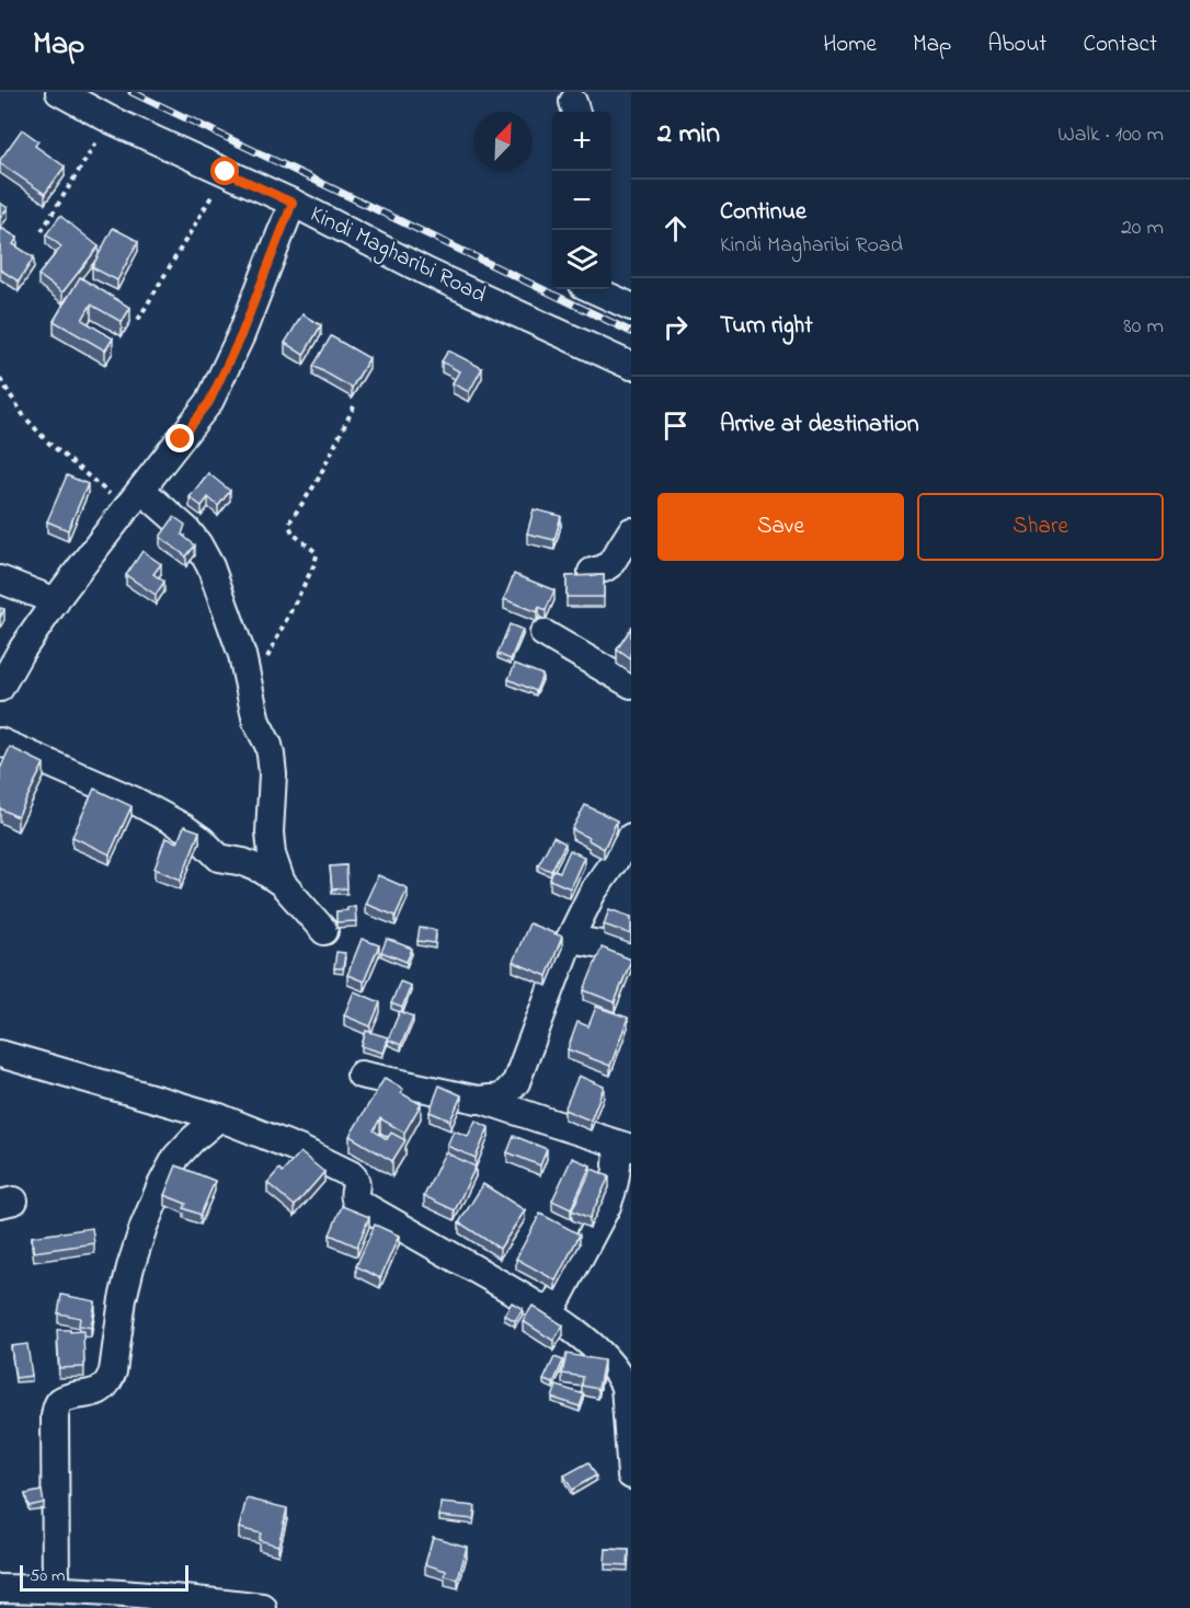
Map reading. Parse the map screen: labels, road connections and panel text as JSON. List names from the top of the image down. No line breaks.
{"streets":{"street":["Kindi Magharibi Road"]},"scale_bar":"50 m","north":"top right","page":{"header":"Map","nav":["Home","Map","About","Contact"],"heading":["2 min","Walk · 100 m"],"map_buttons":["+","−"],"list":[["Continue","Kindi Magharibi Road","20 m"],["Turn right","80 m"],"Arrive at destination"],"buttons":["Save","Share"],"scale":"50 m"}}
